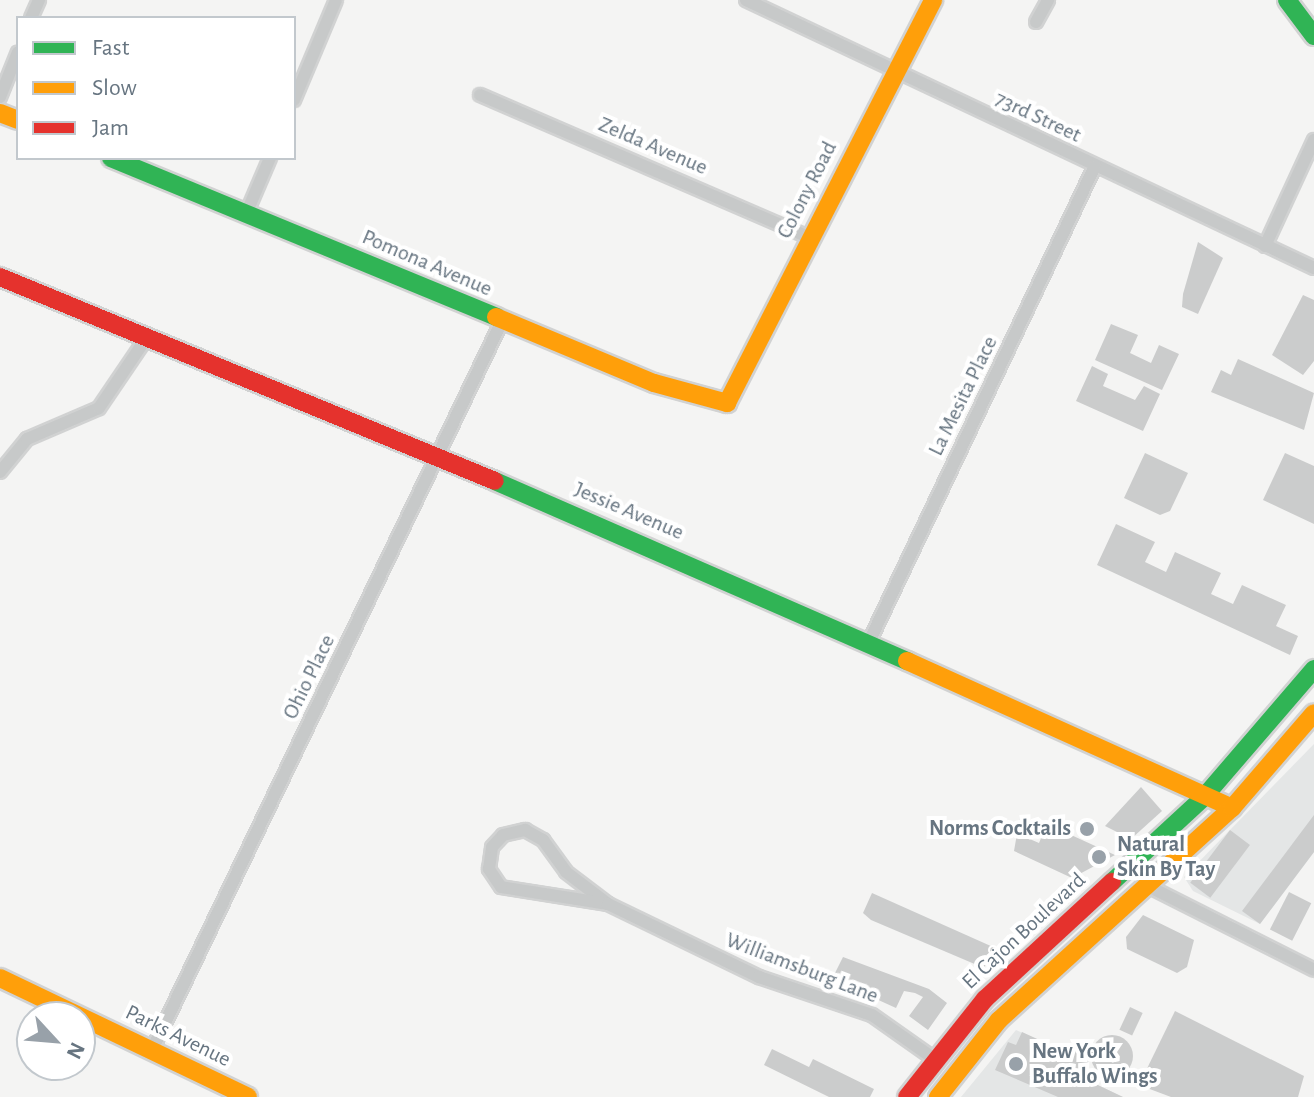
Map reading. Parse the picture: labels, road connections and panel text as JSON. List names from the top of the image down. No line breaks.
{"streets":{"street":["73rd Street","Zelda Avenue","Colony Road","Pomona Avenue","La Mesita Place","Jessie Avenue","Ohio Place","El Cajon Boulevard","Williamsburg Lane","Parks Avenue"]},"crossings":[["73rd Street","Colony Road"],["73rd Street","La Mesita Place"],["Zelda Avenue","Colony Road"],["Colony Road","Pomona Avenue"],["Pomona Avenue","Ohio Place"],["La Mesita Place","Jessie Avenue"],["Jessie Avenue","Ohio Place"],["Jessie Avenue","El Cajon Boulevard"],["Ohio Place","Parks Avenue"],["El Cajon Boulevard","Williamsburg Lane"]],"places":["Norms Cocktails","Natural Skin By Tay","New York Buffalo Wings"],"legend":["Fast","Slow","Jam"],"north":"bottom right"}
